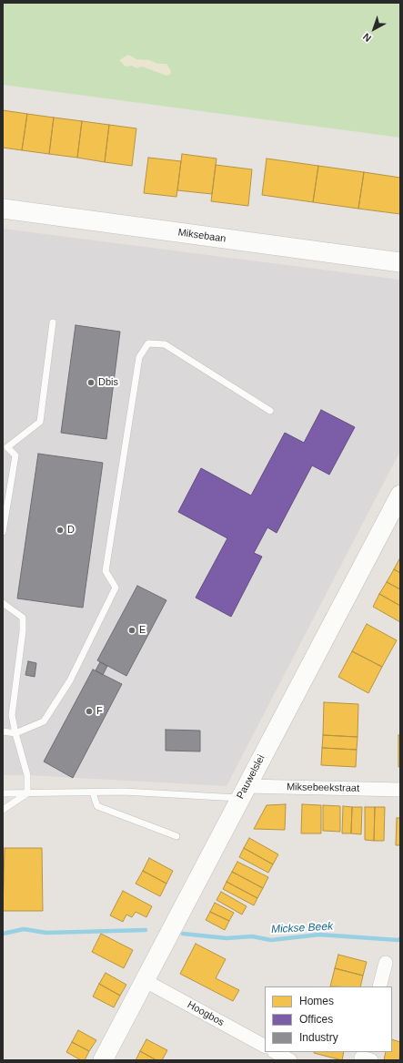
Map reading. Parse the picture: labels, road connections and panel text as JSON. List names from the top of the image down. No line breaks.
{"streets":{"street":["Miksebaan","Pauwelslei","Miksebeekstraat","Hoogbos"]},"crossings":[["Pauwelslei","Miksebeekstraat"],["Pauwelslei","Hoogbos"]],"water":["Mickse Beek"],"places":["Dbis","D","E","F"],"legend":["Homes","Offices","Industry"],"north":"bottom left"}
